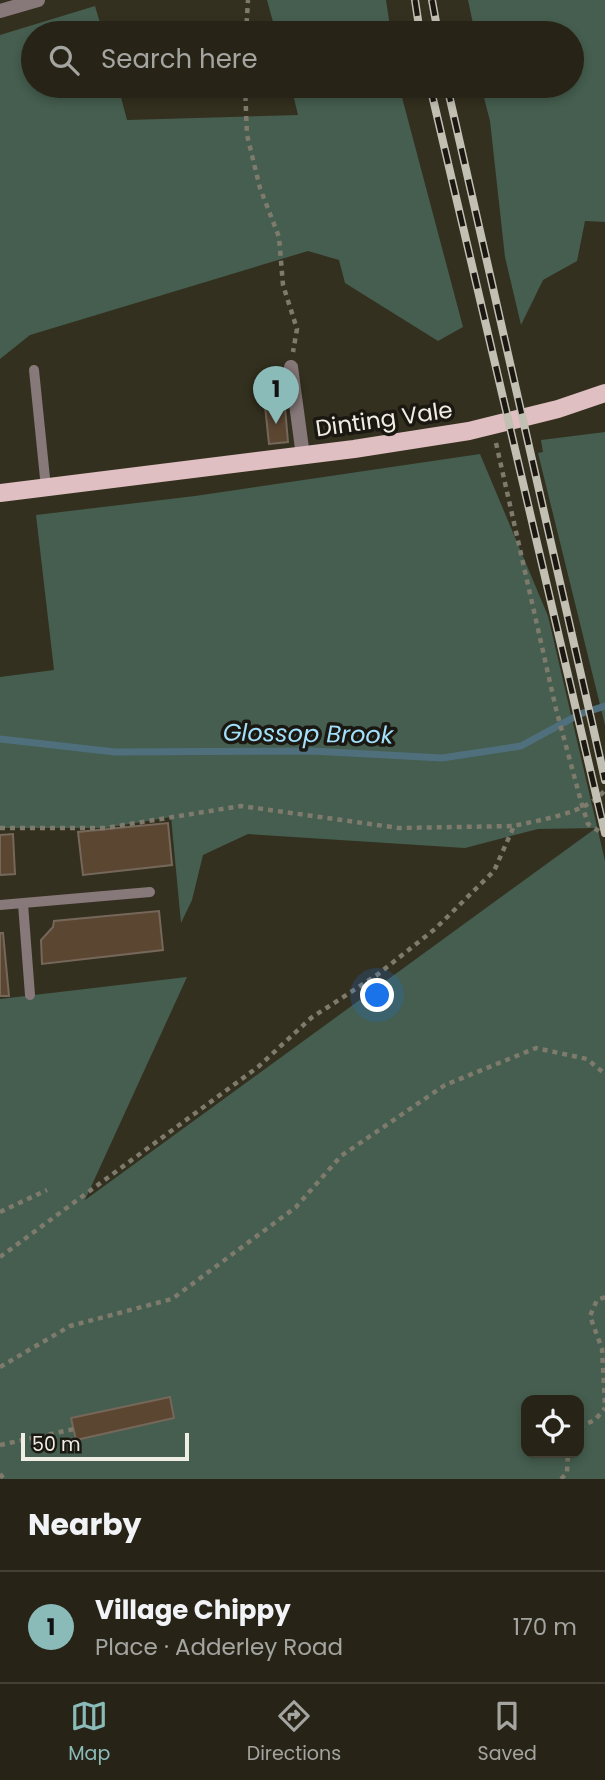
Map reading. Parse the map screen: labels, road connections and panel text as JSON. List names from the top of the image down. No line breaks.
{"streets":{"main road":["Dinting Vale"]},"water":["Glossop Brook"],"scale_bar":"50 m","page":{"search":"Search here","pins":"1","scale":"50 m","heading":"Nearby","list":[{"mark":"1","name":"Village Chippy","note":"Place · Adderley Road","value":"170 m"}],"nav":["Map","Directions","Saved"]}}
